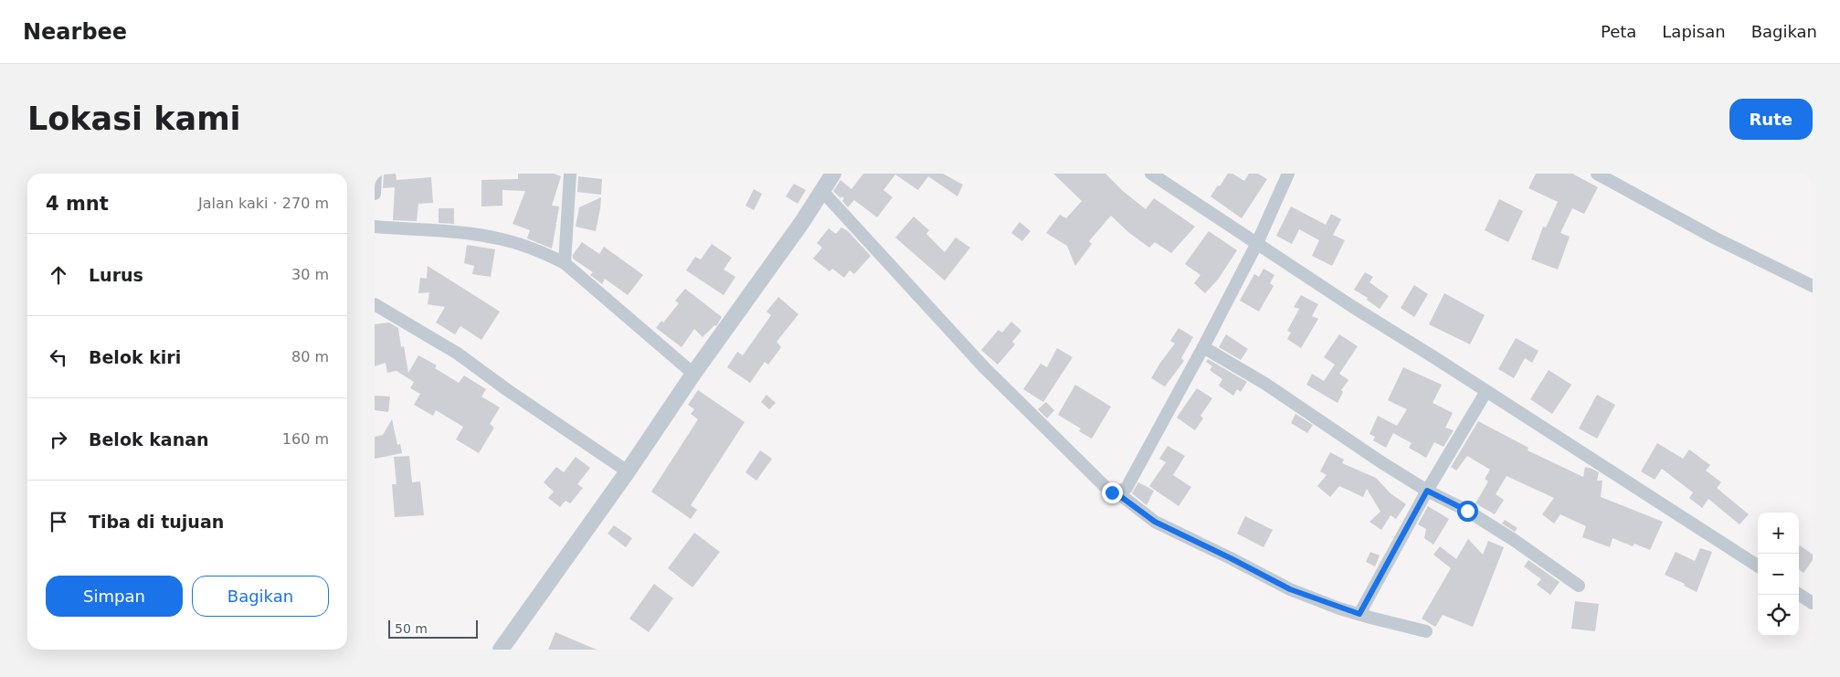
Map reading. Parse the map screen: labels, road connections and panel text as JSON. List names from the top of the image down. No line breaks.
{"scale_bar":"50 m","page":{"header":"Nearbee","nav":["Peta","Lapisan","Bagikan"],"buttons":["Rute",["Simpan","Bagikan"]],"title":"Lokasi kami","heading":["4 mnt","Jalan kaki · 270 m"],"list":[["Lurus","30 m"],["Belok kiri","80 m"],["Belok kanan","160 m"],"Tiba di tujuan"],"map_buttons":["+","−"],"scale":"50 m"}}
